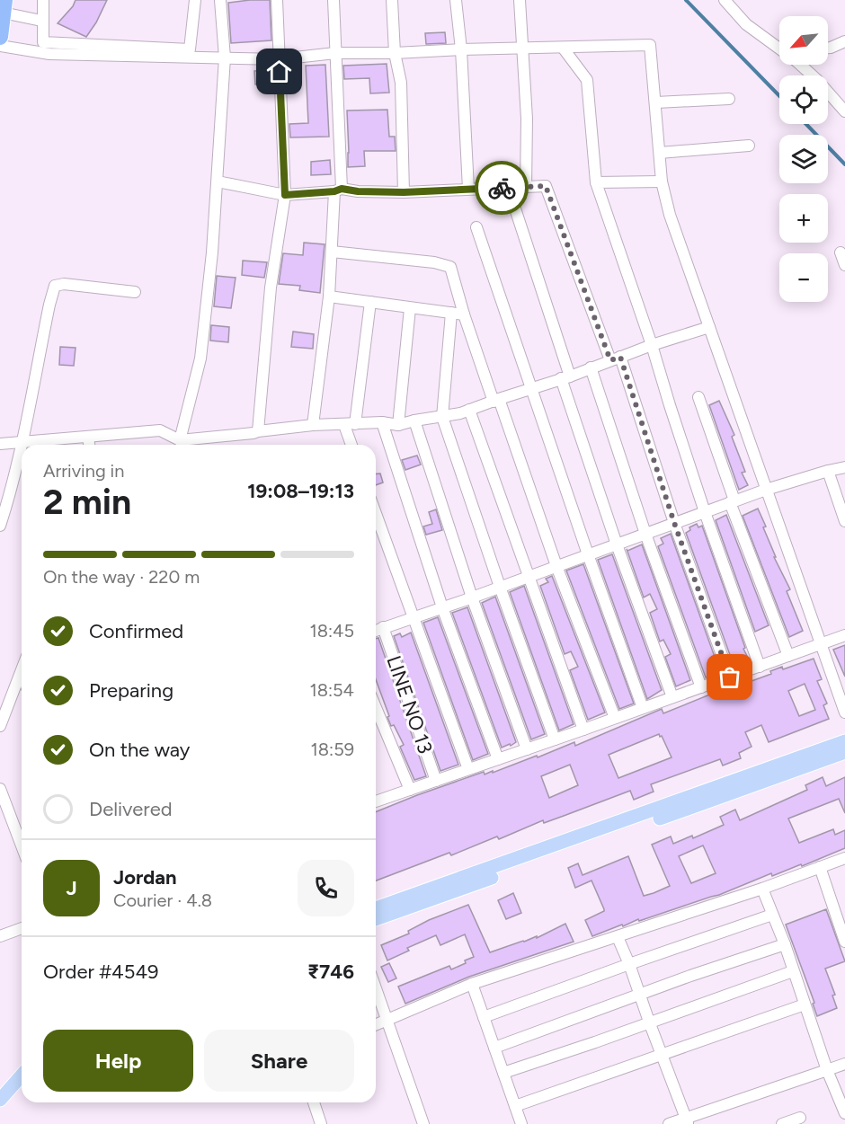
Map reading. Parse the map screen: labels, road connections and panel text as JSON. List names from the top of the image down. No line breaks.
{"streets":{"street":["LINE NO 13"]},"north":"bottom left","page":{"map_buttons":["+","−"],"heading":["2 min","Arriving in","19:08–19:13"],"panel":["Jordan","Courier · 4.8","Order #4549","₹746"],"bar":"On the way · 220 m","list":[["Confirmed","18:45"],["Preparing","18:54"],["On the way","18:59"],"Delivered"],"round":"J","buttons":["Help","Share"]}}
